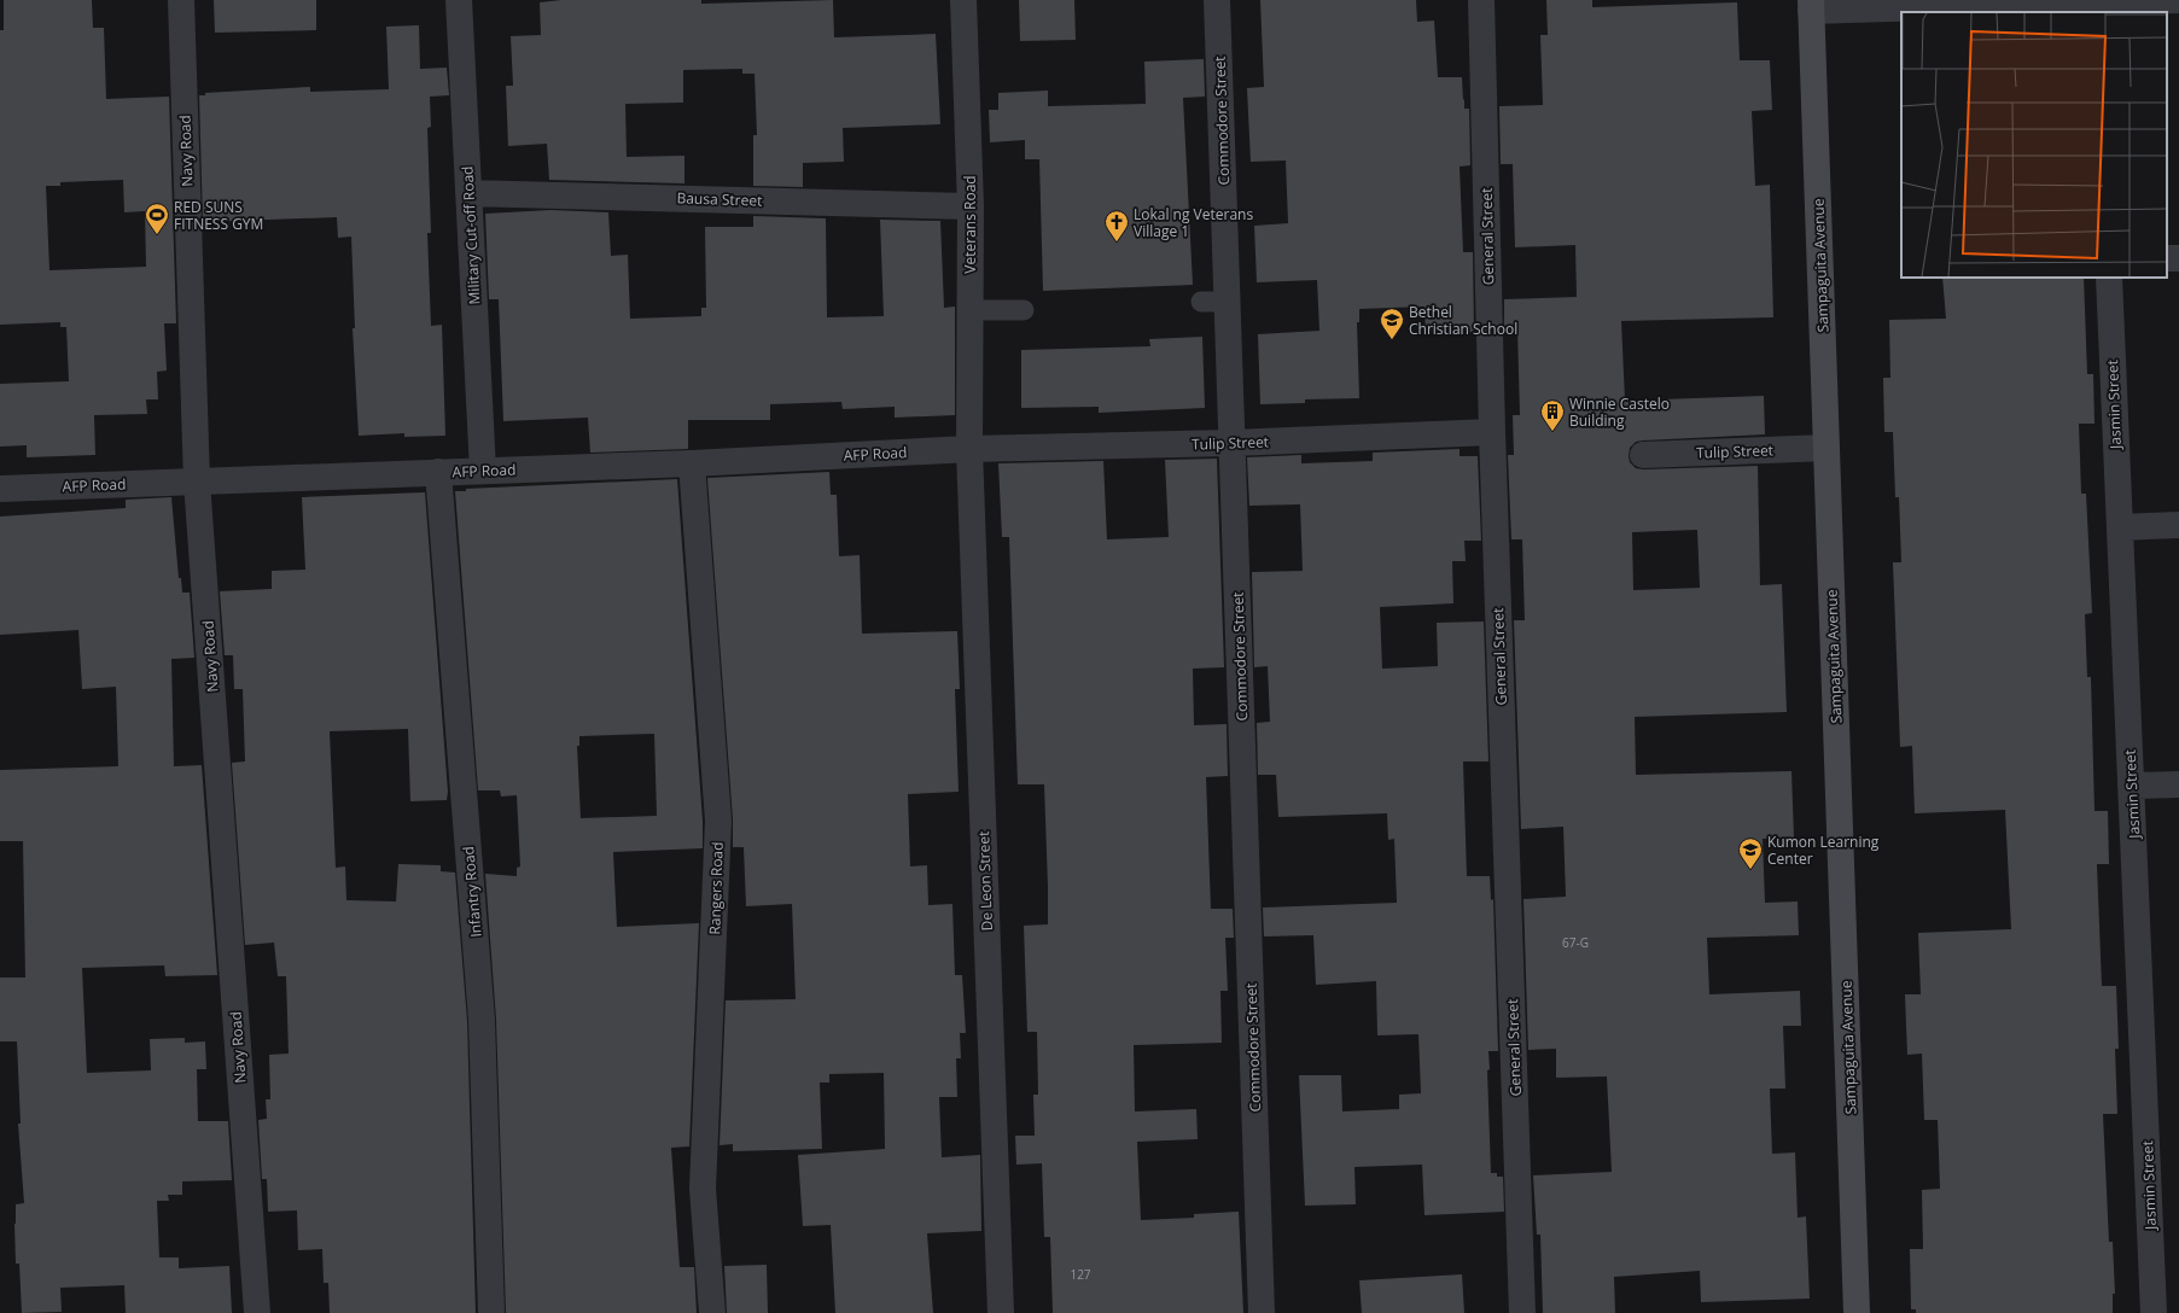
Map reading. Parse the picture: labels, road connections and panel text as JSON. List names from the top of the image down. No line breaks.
{"streets":{"main road":["Sampaguita Avenue"],"street":["Commodore Street","Navy Road","Bausa Street","Veterans Road","Military Cut-off Road","General Street","Jasmin Street","Tulip Street","AFP Road","De Leon Street","Rangers Road","Infantry Road"]},"crossings":[["Commodore Street","Tulip Street"],["Navy Road","AFP Road"],["Bausa Street","Veterans Road"],["Bausa Street","Military Cut-off Road"],["Veterans Road","Tulip Street"],["Veterans Road","AFP Road"],["Veterans Road","De Leon Street"],["Military Cut-off Road","AFP Road"],["General Street","Tulip Street"],["Sampaguita Avenue","Tulip Street"],["Tulip Street","AFP Road"],["Tulip Street","De Leon Street"],["AFP Road","De Leon Street"],["AFP Road","Rangers Road"],["AFP Road","Infantry Road"]],"places":{"sports":["RED SUNS FITNESS GYM"],"church":["Lokal ng Veterans Village 1"],"school or university":["Bethel Christian School","Kumon Learning Center"],"building":["Winnie Castelo Building"]},"house_numbers":["67-G","127"]}
